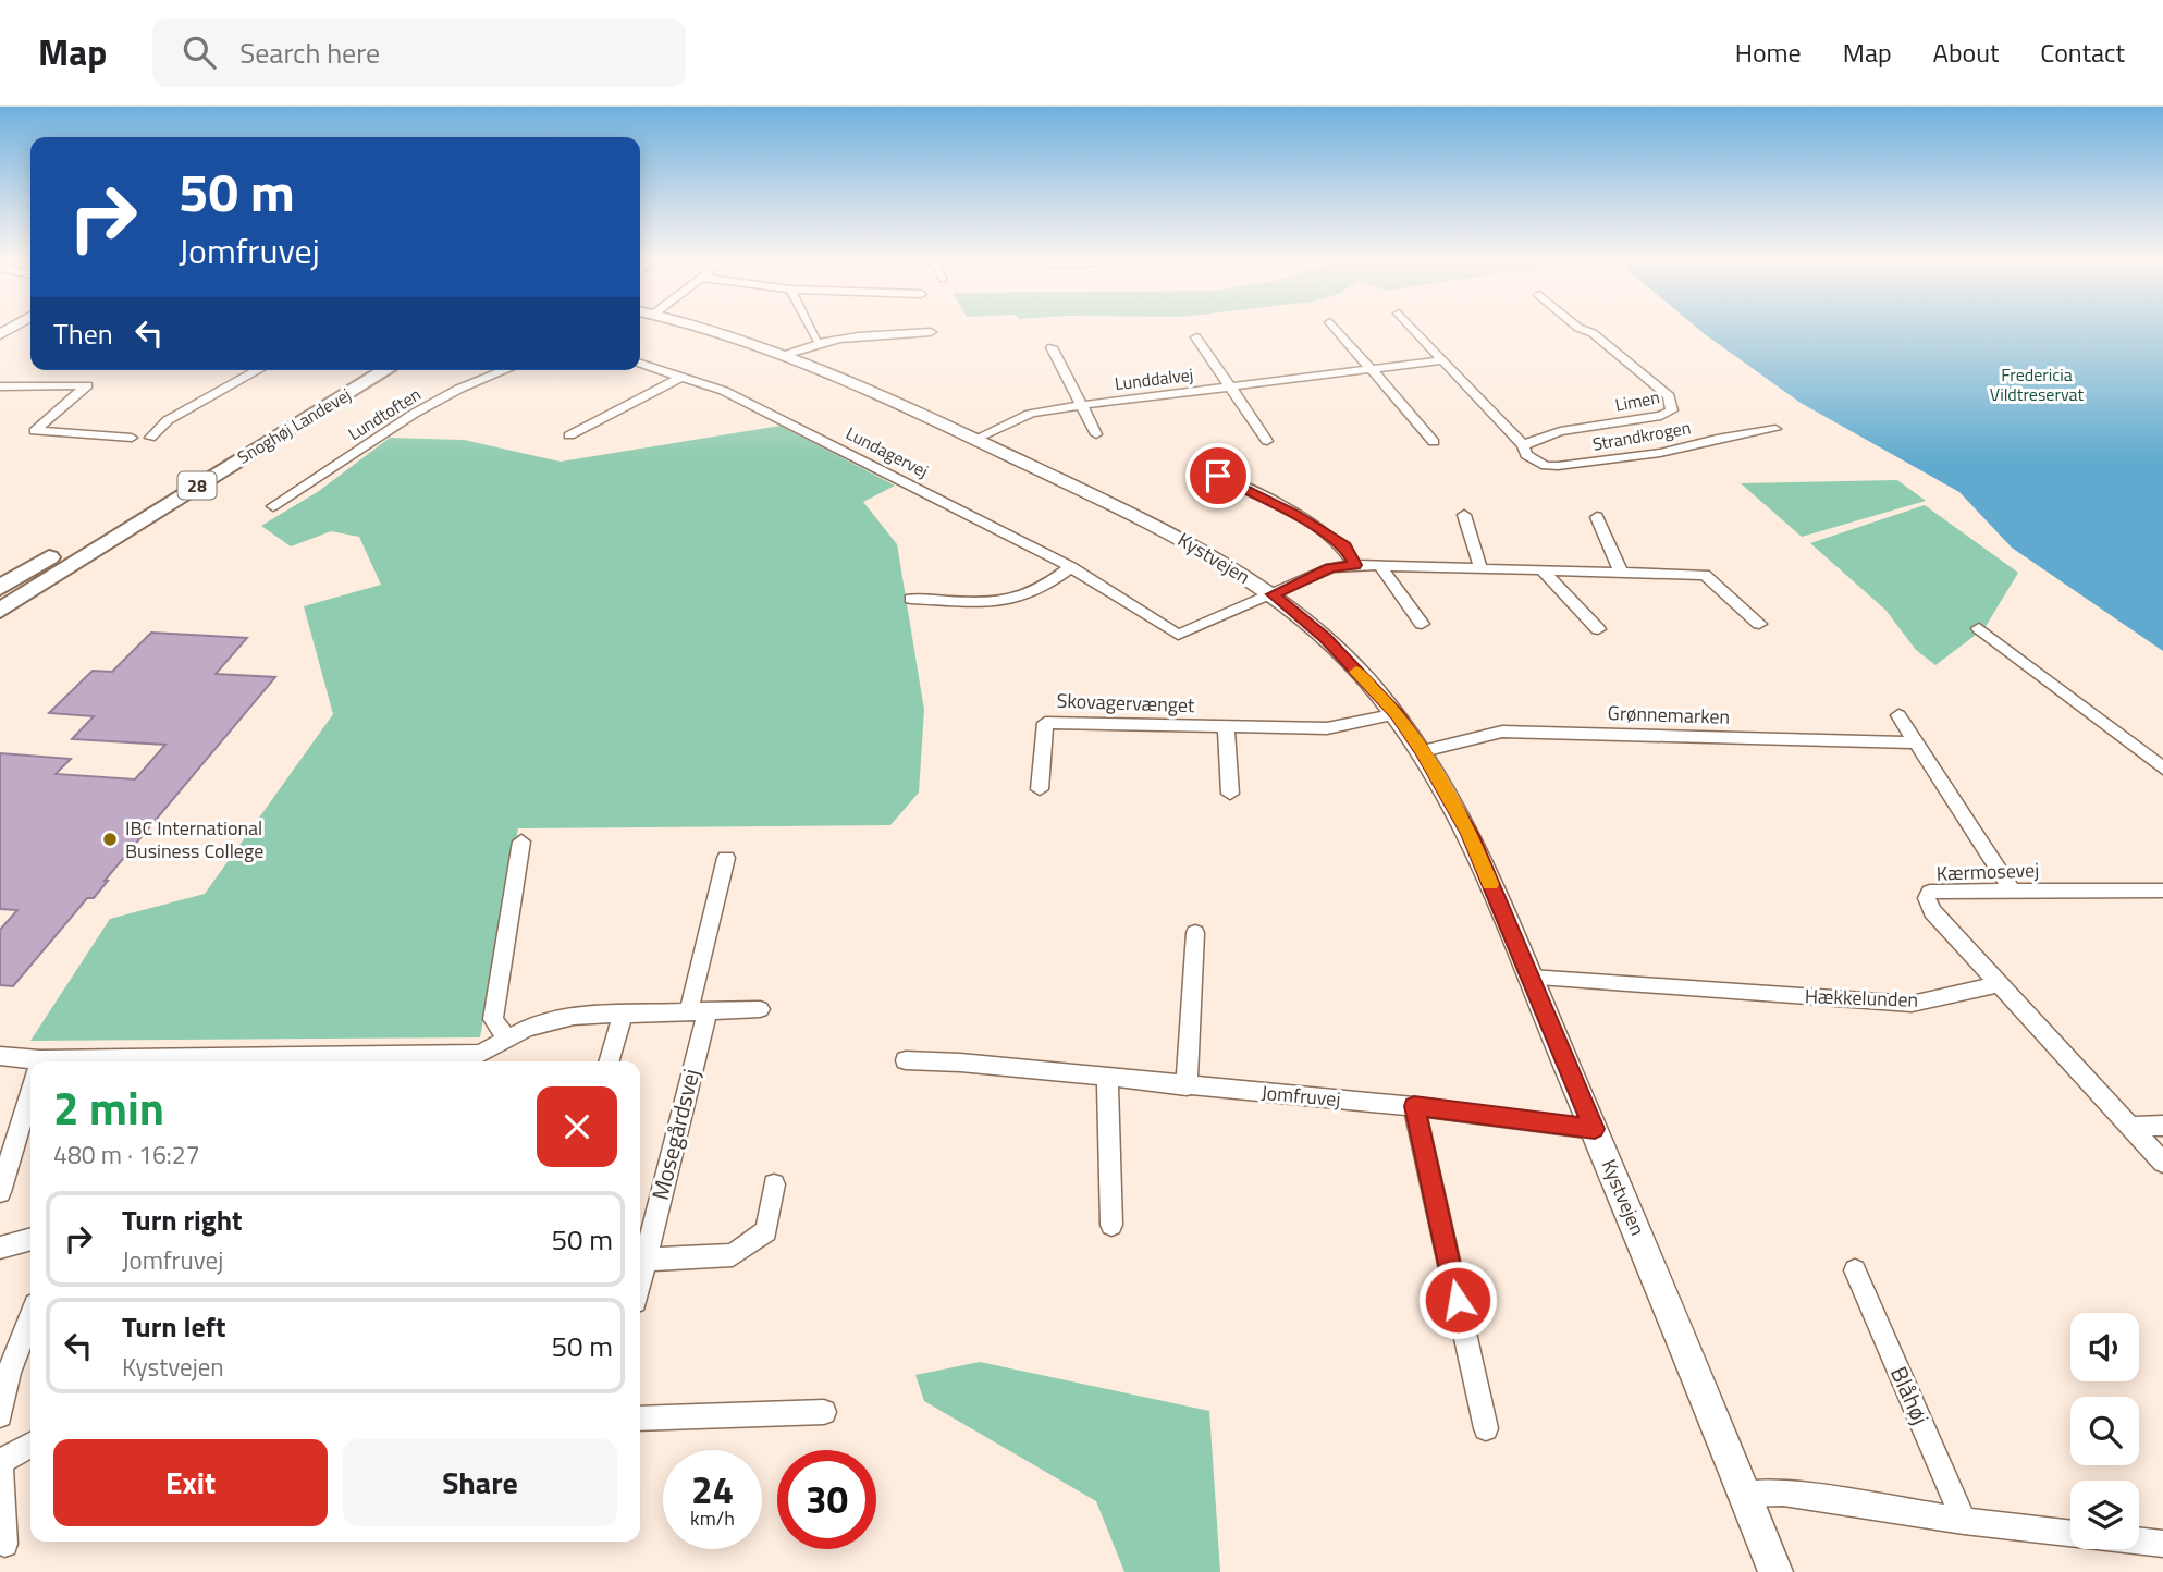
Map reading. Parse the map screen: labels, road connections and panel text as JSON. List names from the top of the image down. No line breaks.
{"streets":{"main road":["Snoghøj Landevej","28"],"street":["Lunddalvej","Limen","Lundtoften","Strandkrogen","Lundagervej","Kystvejen","Skovagervænget","Grønnemarken","Kærmosevej","Hækkelunden","Jomfruvej","Mosegårdsvej","Blåhøj"]},"crossings":[["Lunddalvej","Kystvejen"],["Limen","Strandkrogen"],["Lundagervej","Kystvejen"],["Kystvejen","Skovagervænget"],["Kystvejen","Grønnemarken"],["Kystvejen","Hækkelunden"],["Kystvejen","Jomfruvej"],["Kærmosevej","Hækkelunden"]],"parks":["Fredericia Vildtreservat"],"places":["IBC International Business College"],"page":{"header":"Map","search":"Search here","nav":["Home","Map","About","Contact"],"turn":["50 m","Jomfruvej"],"then":"Then","heading":["2 min","480 m · 16:27"],"list":[{"name":"Turn right","note":"Jomfruvej","value":"50 m"},{"name":"Turn left","note":"Kystvejen","value":"50 m"}],"buttons":["Exit","Share"],"speed":"24 km/h","limit":"30"}}
